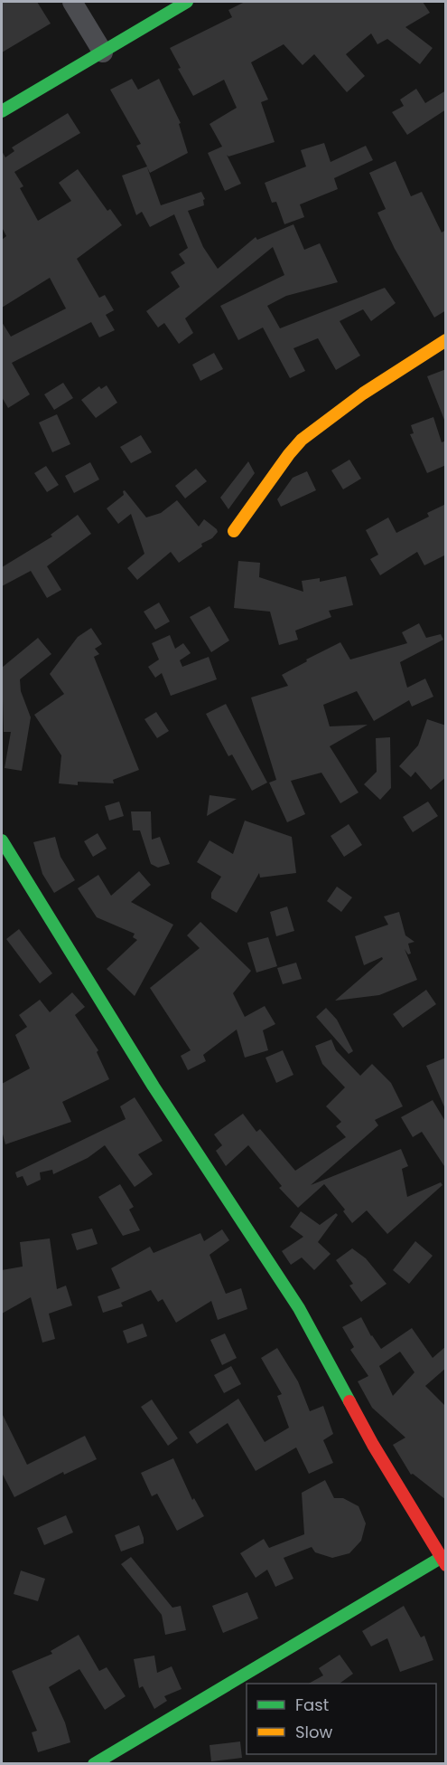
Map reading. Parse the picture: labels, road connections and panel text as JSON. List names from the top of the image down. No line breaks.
{"legend":["Fast","Slow"]}
